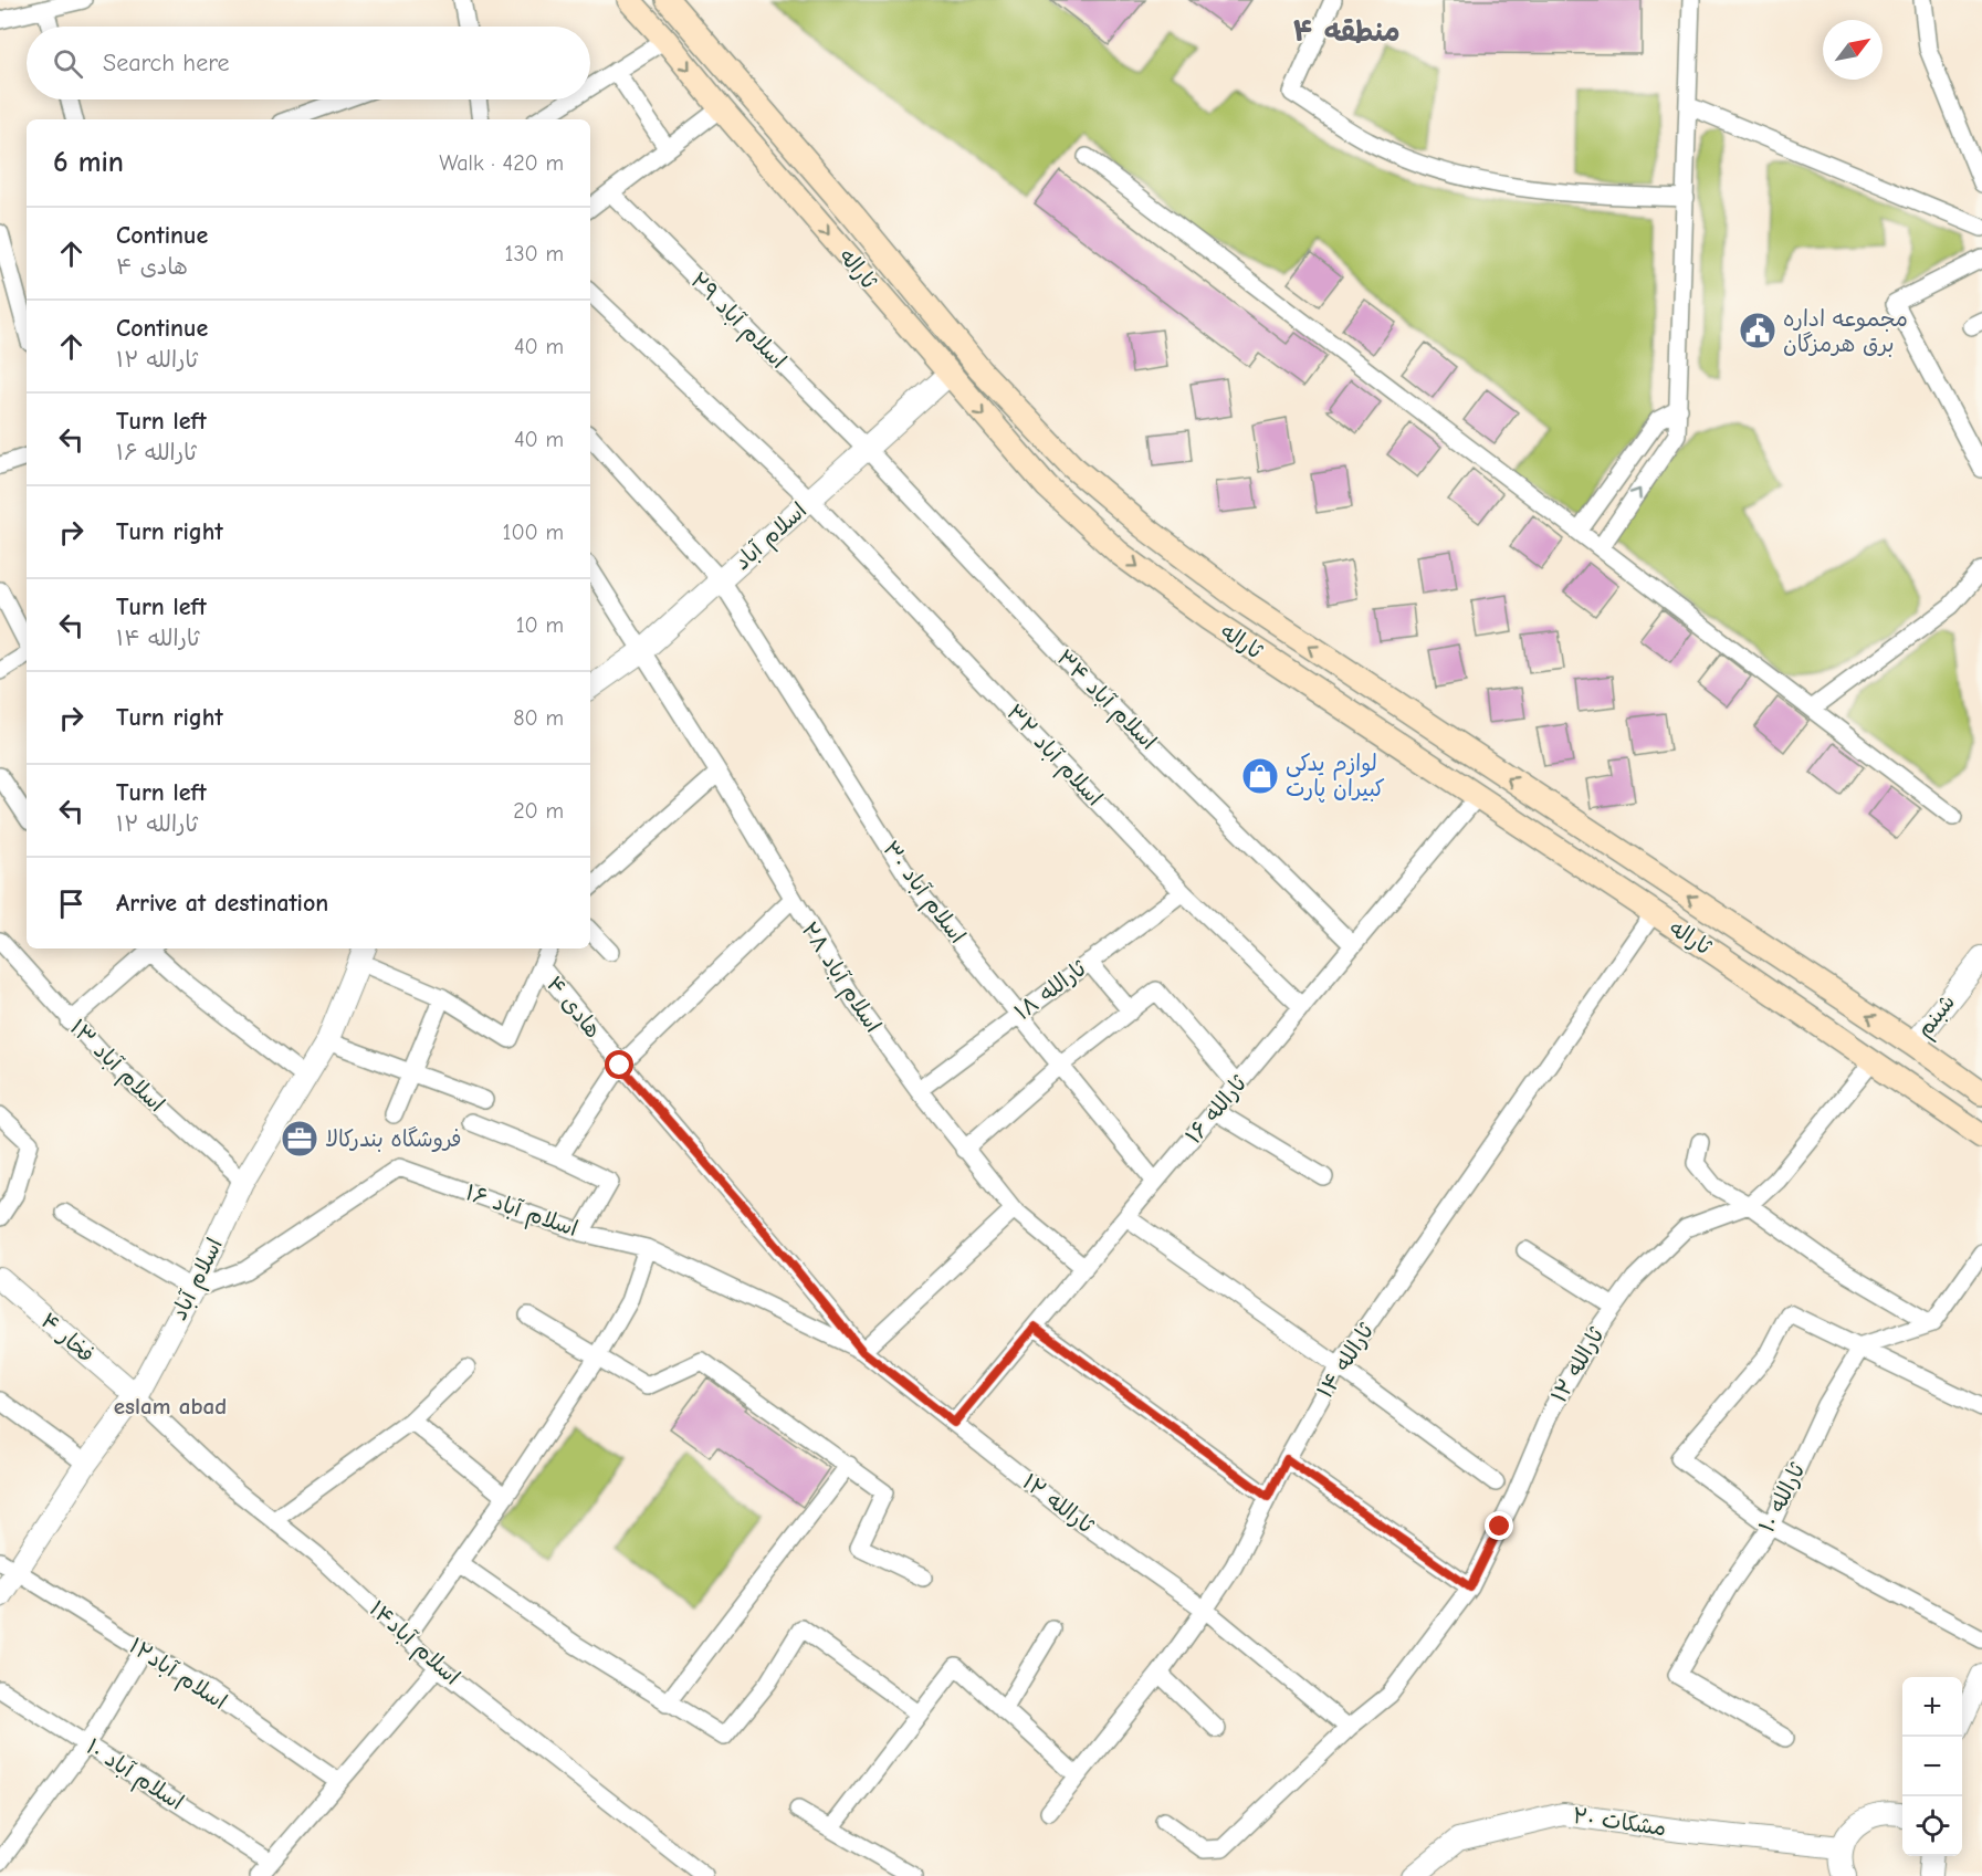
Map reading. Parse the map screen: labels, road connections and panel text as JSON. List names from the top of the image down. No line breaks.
{"streets":{"main road":["ثاراله"],"street":["اسلام آباد ۲۹","اسلام آباد","اسلام آباد ۳۴","اسلام آباد ۳۲","اسلام آباد ۳۰","اسلام آباد ۲۸","ثارالله ۱۸","هادی ۴","شبنم","اسلام آباد ۱۳","ثارالله ۱۶","اسلام آباد ۱۶","فخار ۴","ثارالله ۱۴","ثارالله ۱۲","ثارالله ۱۰","اسلام آباد۱۴","اسلام آباد۱۲","اسلام آباد ۱۰","مشکات ۲۰"]},"crossings":[["ثاراله","اسلام آباد"],["ثاراله","شبنم"],["ثاراله","ثارالله ۱۶"],["ثاراله","ثارالله ۱۴"],["ثاراله","ثارالله ۱۲"],["اسلام آباد ۲۹","اسلام آباد"],["اسلام آباد ۲۹","اسلام آباد ۳۴"],["اسلام آباد","اسلام آباد ۳۴"],["اسلام آباد","اسلام آباد ۳۲"],["اسلام آباد","اسلام آباد ۳۰"],["اسلام آباد","اسلام آباد ۲۸"],["اسلام آباد","اسلام آباد ۱۳"],["اسلام آباد","اسلام آباد ۱۶"],["اسلام آباد","فخار ۴"],["اسلام آباد","اسلام آباد۱۴"],["اسلام آباد","اسلام آباد۱۲"],["اسلام آباد ۳۴","ثارالله ۱۶"],["اسلام آباد ۳۲","ثارالله ۱۸"],["اسلام آباد ۳۲","ثارالله ۱۶"],["اسلام آباد ۳۰","ثارالله ۱۸"],["اسلام آباد ۳۰","ثارالله ۱۶"],["اسلام آباد ۲۸","ثارالله ۱۸"],["اسلام آباد ۲۸","ثارالله ۱۶"],["هادی ۴","اسلام آباد ۱۶"],["هادی ۴","ثارالله ۱۲"],["ثارالله ۱۶","ثارالله ۱۲"],["اسلام آباد ۱۶","ثارالله ۱۲"],["فخار ۴","اسلام آباد۱۴"],["ثارالله ۱۴","ثارالله ۱۲"]],"districts":["منطقه ۴","eslam abad"],"places":{"public building":["مجموعه اداره برق هرمزگان"],"shop":["لوازم یدکی کبیران پارت"],"office":["فروشگاه بندرکالا"]},"north":"top right","page":{"search":"Search here","heading":["6 min","Walk · 420 m"],"list":[["Continue","هادی ۴","130 m"],["Continue","ثارالله ۱۲","40 m"],["Turn left","ثارالله ۱۶","40 m"],["Turn right","100 m"],["Turn left","ثارالله ۱۴","10 m"],["Turn right","80 m"],["Turn left","ثارالله ۱۲","20 m"],"Arrive at destination"],"map_buttons":["+","−"]}}
